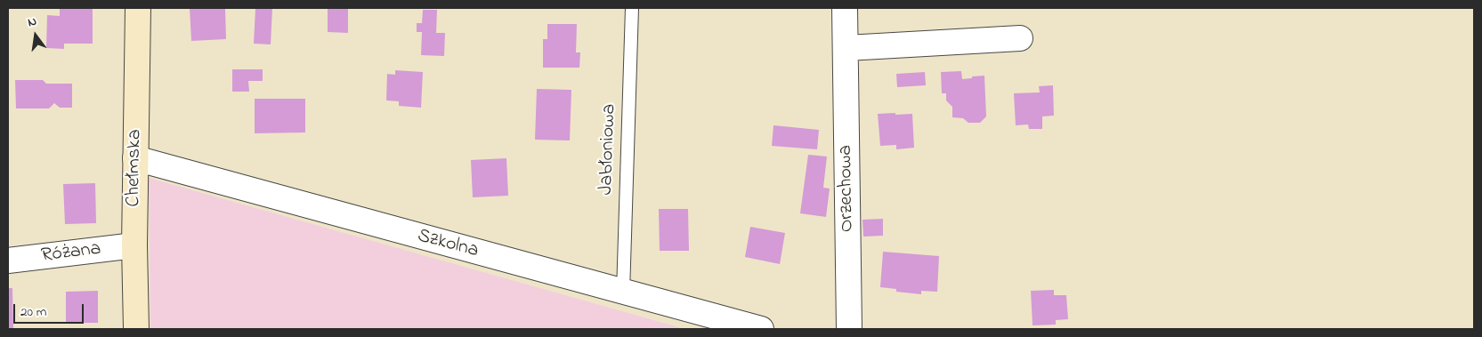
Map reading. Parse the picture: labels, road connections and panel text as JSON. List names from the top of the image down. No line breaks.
{"streets":{"main road":["Chełmska"],"street":["Orzechowa","Szkolna","Różana"],"lane":["Jabłoniowa"]},"crossings":[["Jabłoniowa","Szkolna"],["Chełmska","Szkolna"],["Chełmska","Różana"]],"scale_bar":"20 m","north":"top"}
